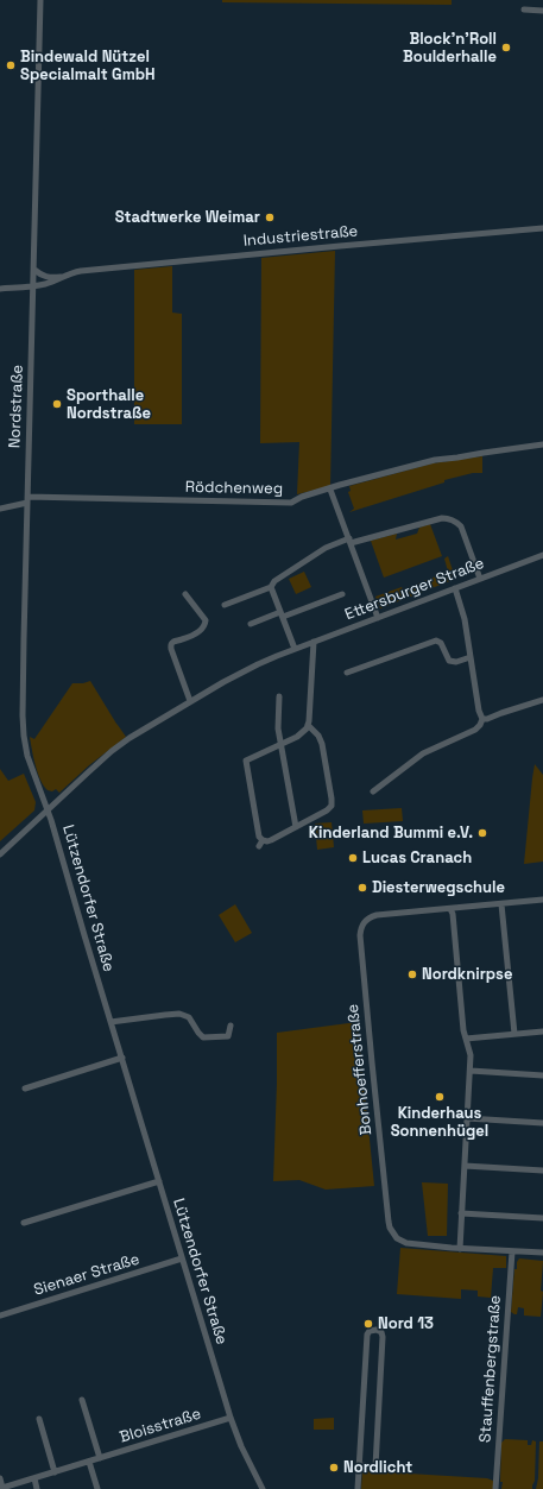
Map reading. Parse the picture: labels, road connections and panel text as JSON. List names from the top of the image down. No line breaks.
{"streets":{"street":["Industriestraße","Nordstraße","Rödchenweg","Ettersburger Straße","Lützendorfer Straße","Bonhoefferstraße","Sienaer Straße","Stauffenbergstraße","Bloisstraße"]},"crossings":[["Industriestraße","Nordstraße"],["Nordstraße","Rödchenweg"],["Nordstraße","Ettersburger Straße"],["Nordstraße","Lützendorfer Straße"],["Ettersburger Straße","Lützendorfer Straße"],["Lützendorfer Straße","Sienaer Straße"],["Lützendorfer Straße","Bloisstraße"],["Bonhoefferstraße","Stauffenbergstraße"]],"places":["Block'n'Roll Boulderhalle","Bindewald Nützel Specialmalt GmbH","Stadtwerke Weimar","Sporthalle Nordstraße","Kinderland Bummi e.V.","Lucas Cranach","Diesterwegschule","Nordknirpse","Kinderhaus Sonnenhügel","Nord 13","Nordlicht"]}
